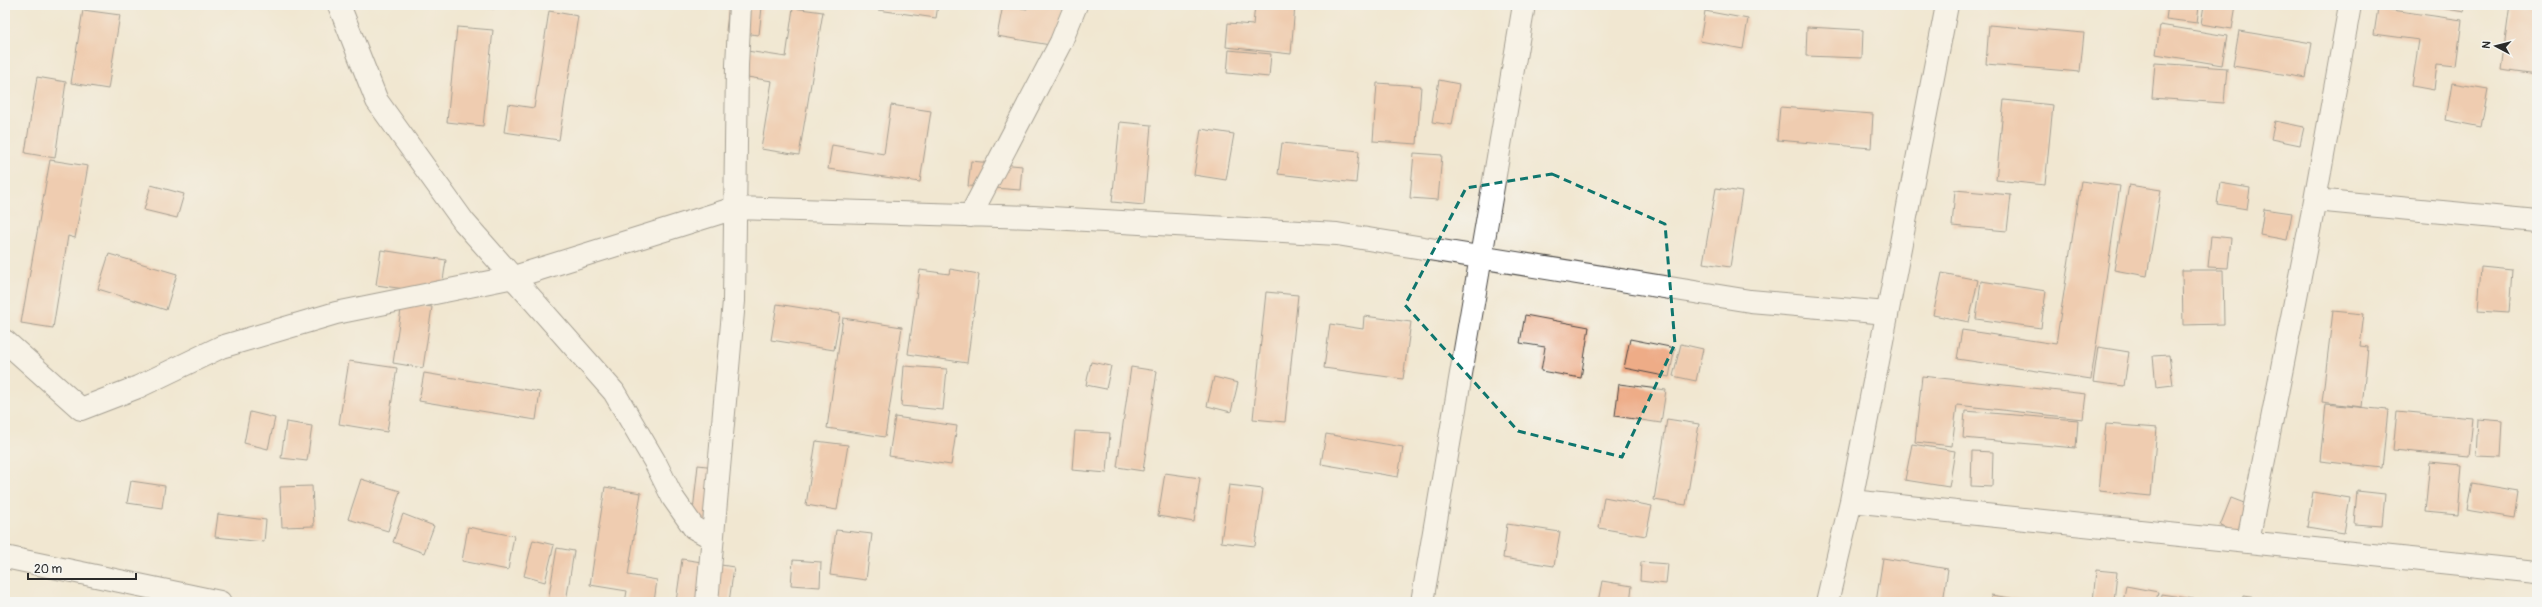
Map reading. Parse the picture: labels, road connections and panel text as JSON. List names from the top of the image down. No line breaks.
{"scale_bar":"20 m","north":"left"}
